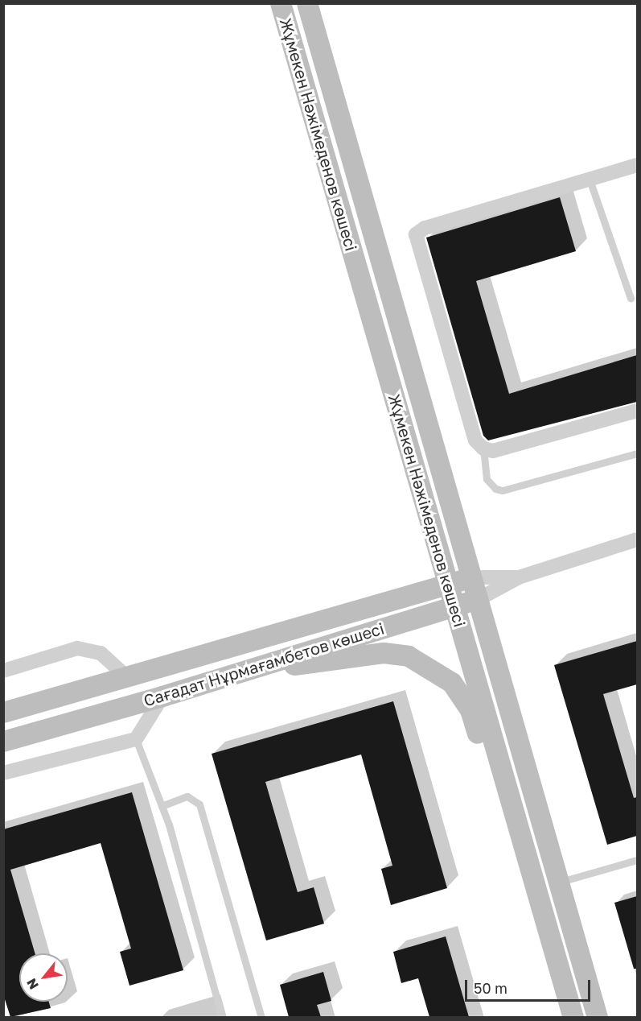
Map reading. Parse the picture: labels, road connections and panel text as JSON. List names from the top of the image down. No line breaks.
{"streets":{"main road":["Жұмекен Нәжімеденов көшесі","Сағадат Нұрмағамбетов көшесі"]},"crossings":[["Жұмекен Нәжімеденов көшесі","Сағадат Нұрмағамбетов көшесі"]],"scale_bar":"50 m","north":"bottom left"}
